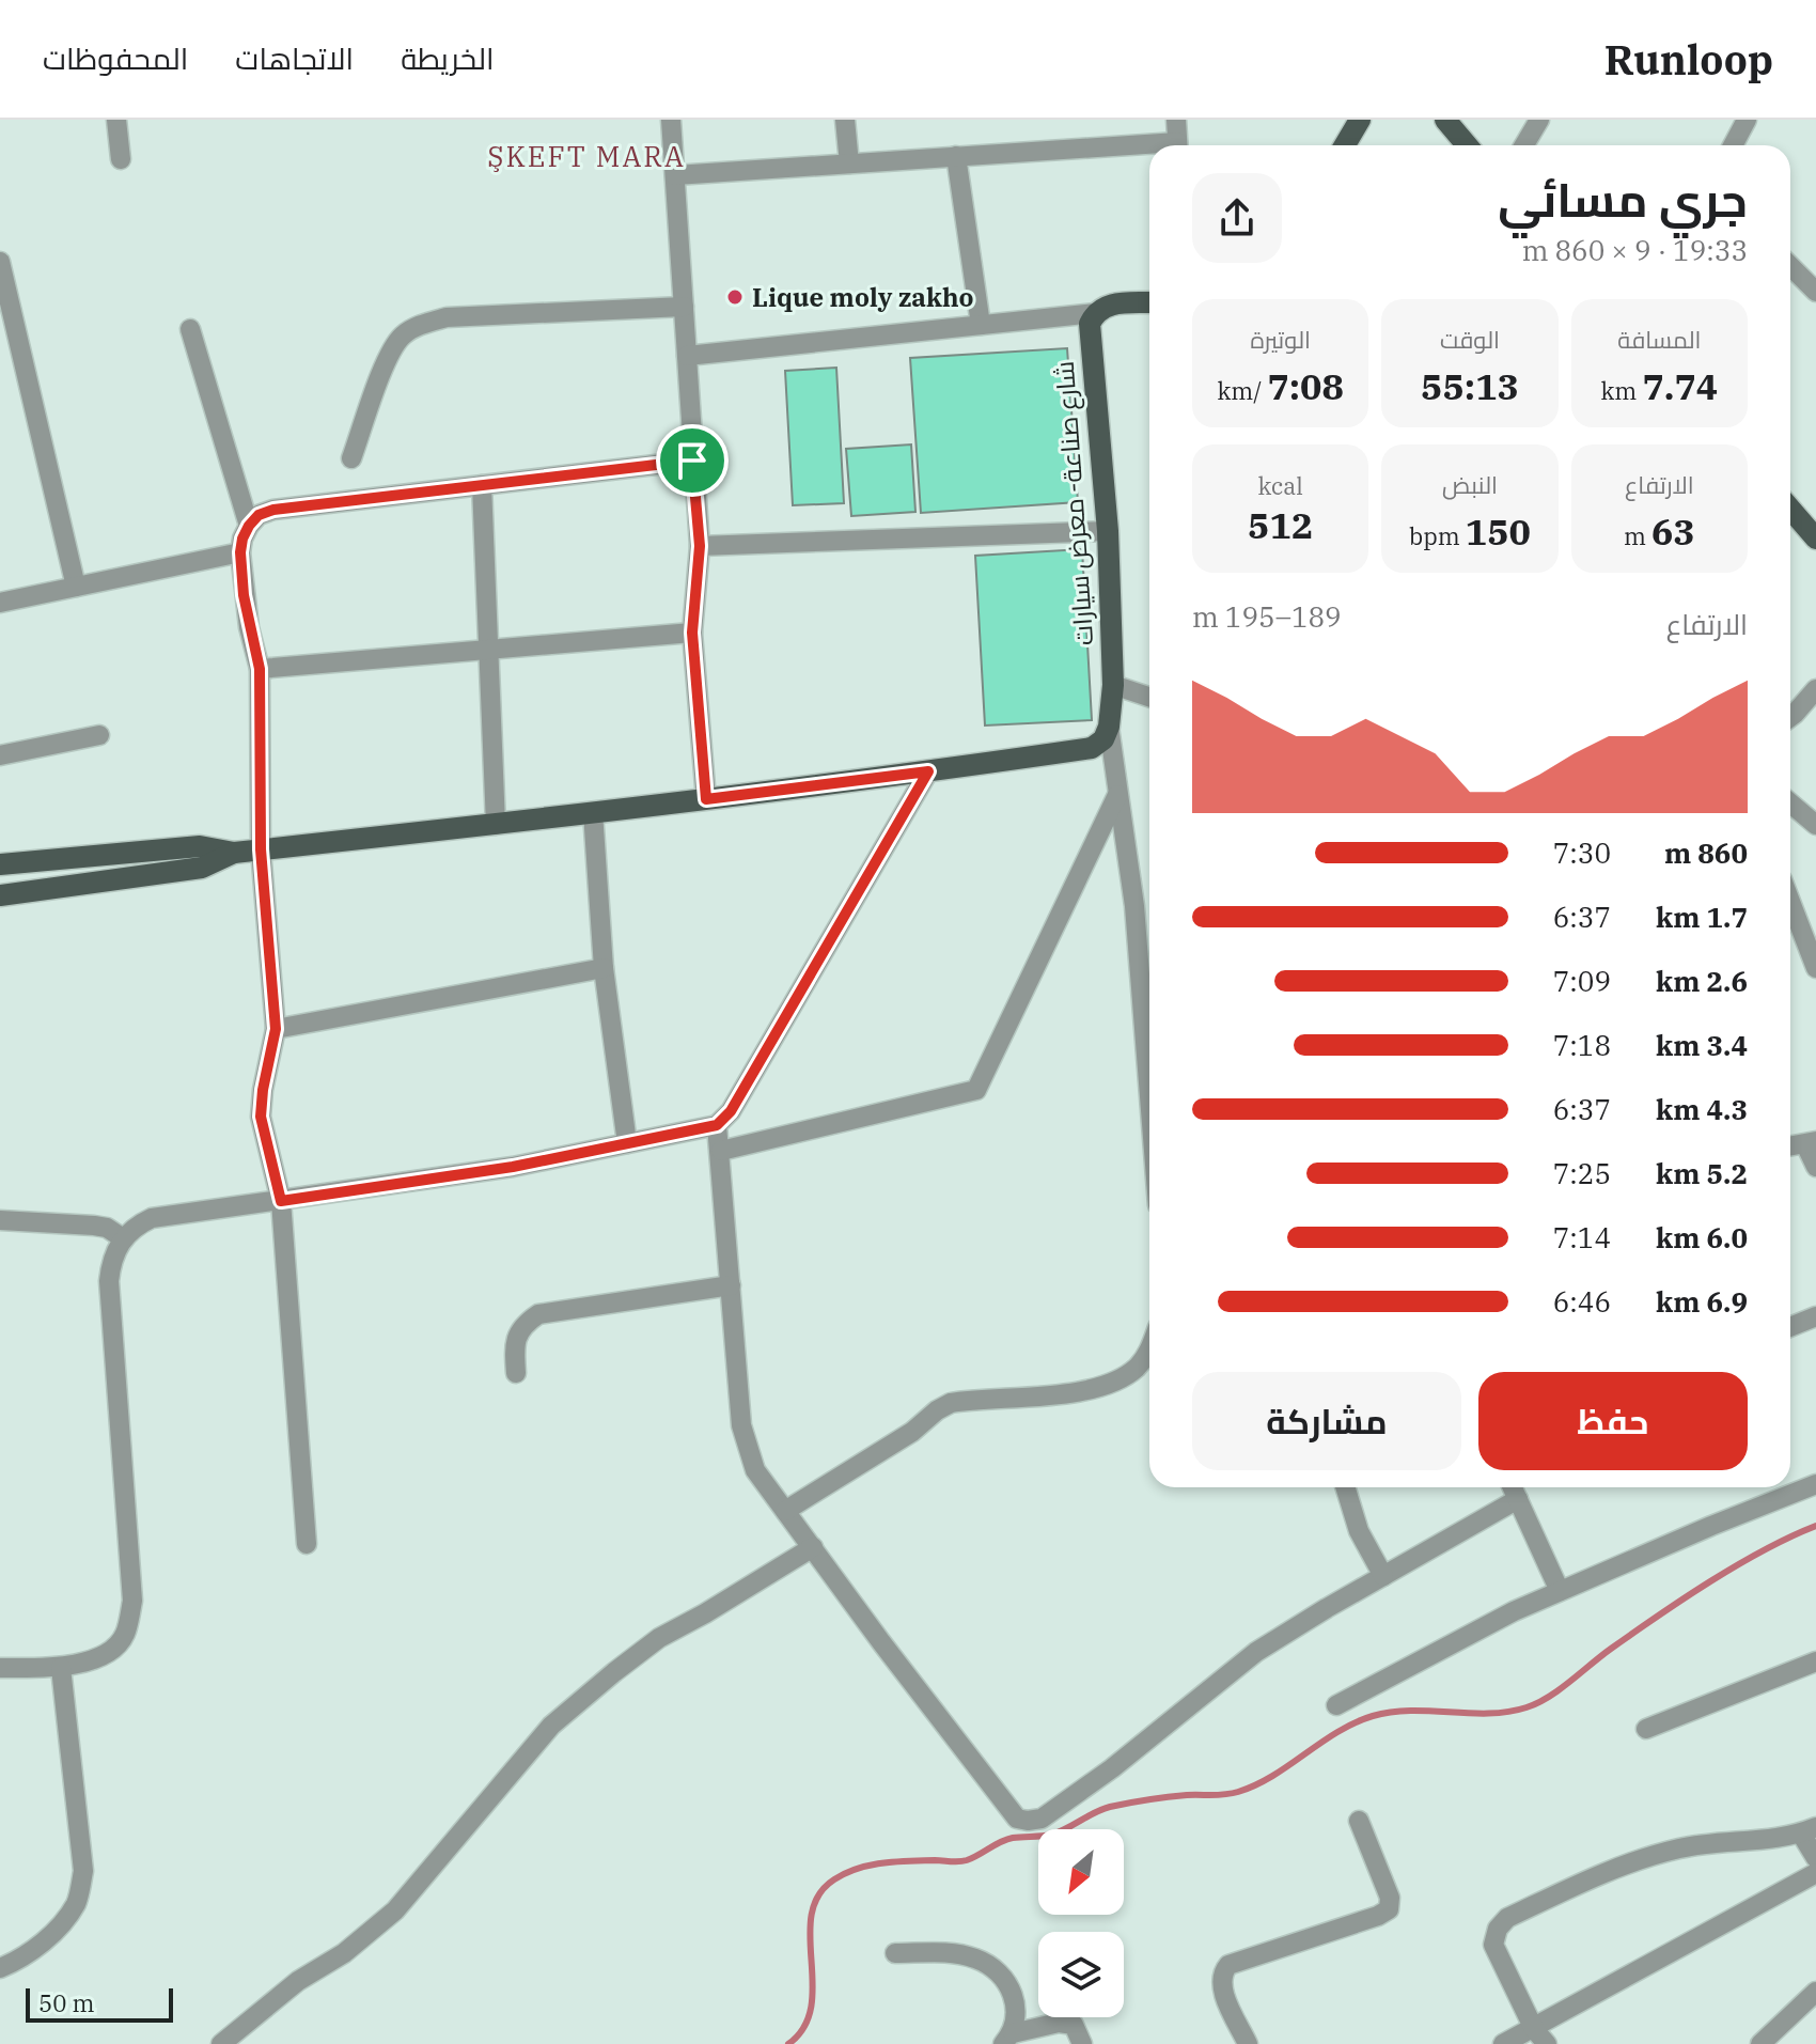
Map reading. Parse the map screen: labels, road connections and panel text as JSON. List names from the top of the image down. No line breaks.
{"streets":{"main road":["شارع صناعة- معرض سيارات"]},"districts":["ŞKEFT MARA"],"places":["Lique moly zakho"],"scale_bar":"50 m","north":"bottom left","page":{"header":"Runloop","nav":["الخريطة","الاتجاهات","المحفوظات"],"heading":["جري مسائي","19:33 · 9 × 860 m"],"stats":[["المسافة","7.74 km"],["الوقت","55:13"],["الوتيرة","7:08 /km"],["الارتفاع","63 m"],["النبض","150 bpm"],["kcal","512"]],"chart":["الارتفاع","189–195 m"],"list":[{"name":"860 m","note":"7:30"},{"name":"1.7 km","note":"6:37"},{"name":"2.6 km","note":"7:09"},{"name":"3.4 km","note":"7:18"},{"name":"4.3 km","note":"6:37"},{"name":"5.2 km","note":"7:25"},{"name":"6.0 km","note":"7:14"},{"name":"6.9 km","note":"6:46"}],"buttons":["حفظ","مشاركة"],"scale":"50 m"}}
